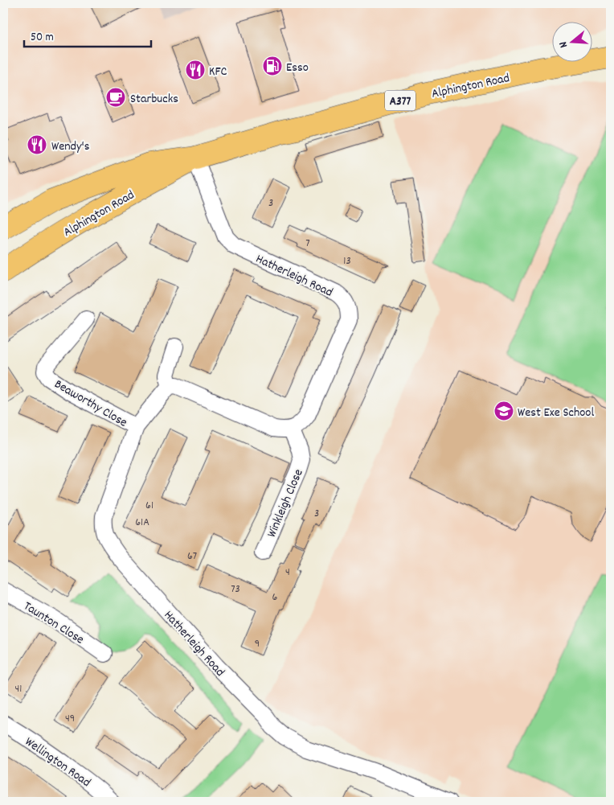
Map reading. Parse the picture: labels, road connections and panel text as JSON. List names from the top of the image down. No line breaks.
{"streets":{"highway":["Alphington Road","A377"],"street":["Hatherleigh Road","Beaworthy Close","Winkleigh Close","Taunton Close","Wellington Road"]},"crossings":[["Alphington Road","Hatherleigh Road"],["Hatherleigh Road","Beaworthy Close"],["Hatherleigh Road","Winkleigh Close"]],"places":{"fuel station":["Esso"],"restaurant":["KFC","Wendy's"],"cafe":["Starbucks"],"school or university":["West Exe School"]},"house_numbers":["3","7","13","61","3","61A","67","4","73","6","9","41","49"],"scale_bar":"50 m","north":"left"}
